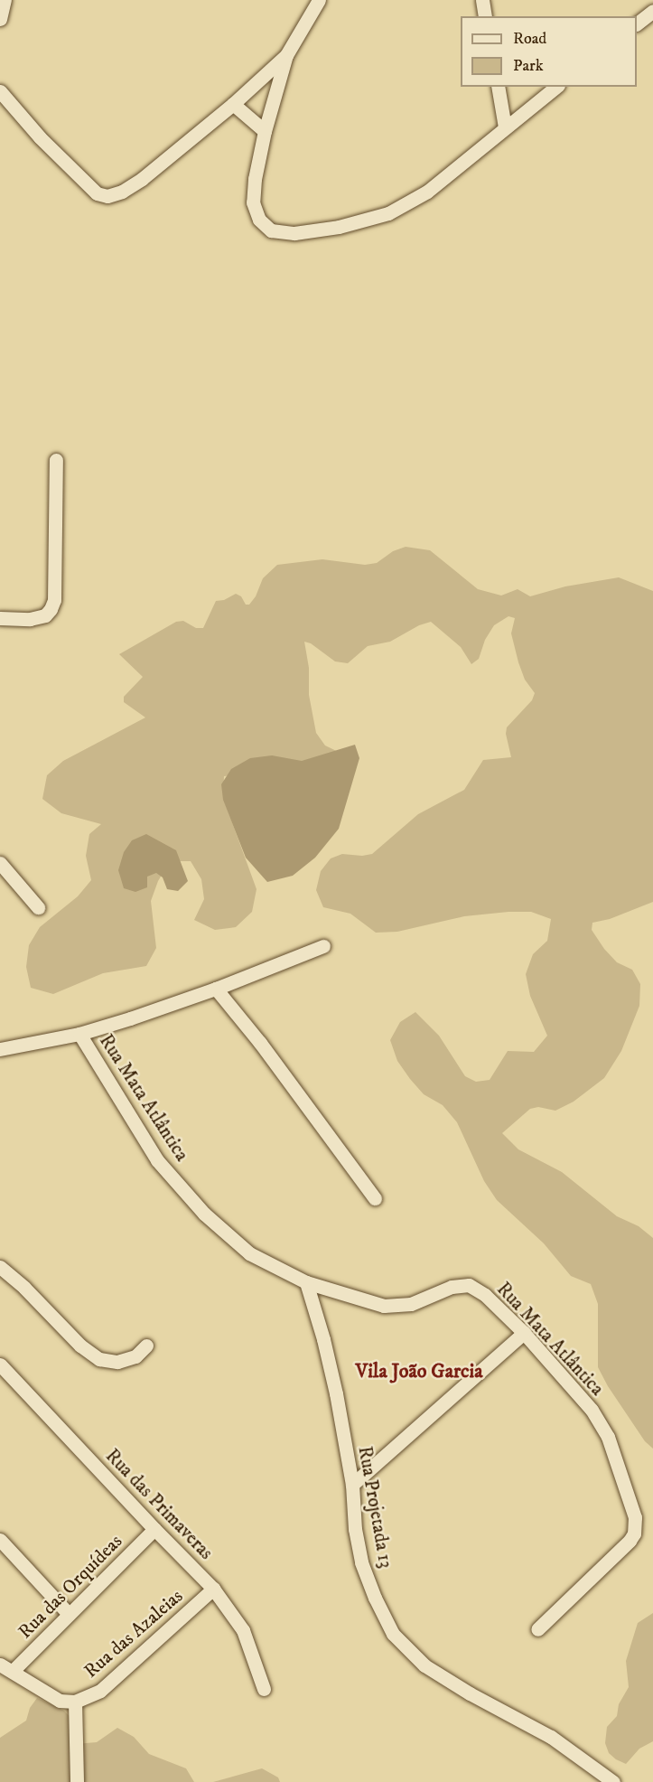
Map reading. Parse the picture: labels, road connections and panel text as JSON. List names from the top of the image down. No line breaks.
{"streets":{"street":["Rua Mata Atlântica","Rua das Primaveras","Rua Projetada 13","Rua das Orquídeas","Rua das Azaleias"]},"crossings":[["Rua Mata Atlântica","Rua Projetada 13"],["Rua das Primaveras","Rua das Orquídeas"],["Rua das Primaveras","Rua das Azaleias"]],"districts":["Vila João Garcia"],"legend":["Road","Park"]}
